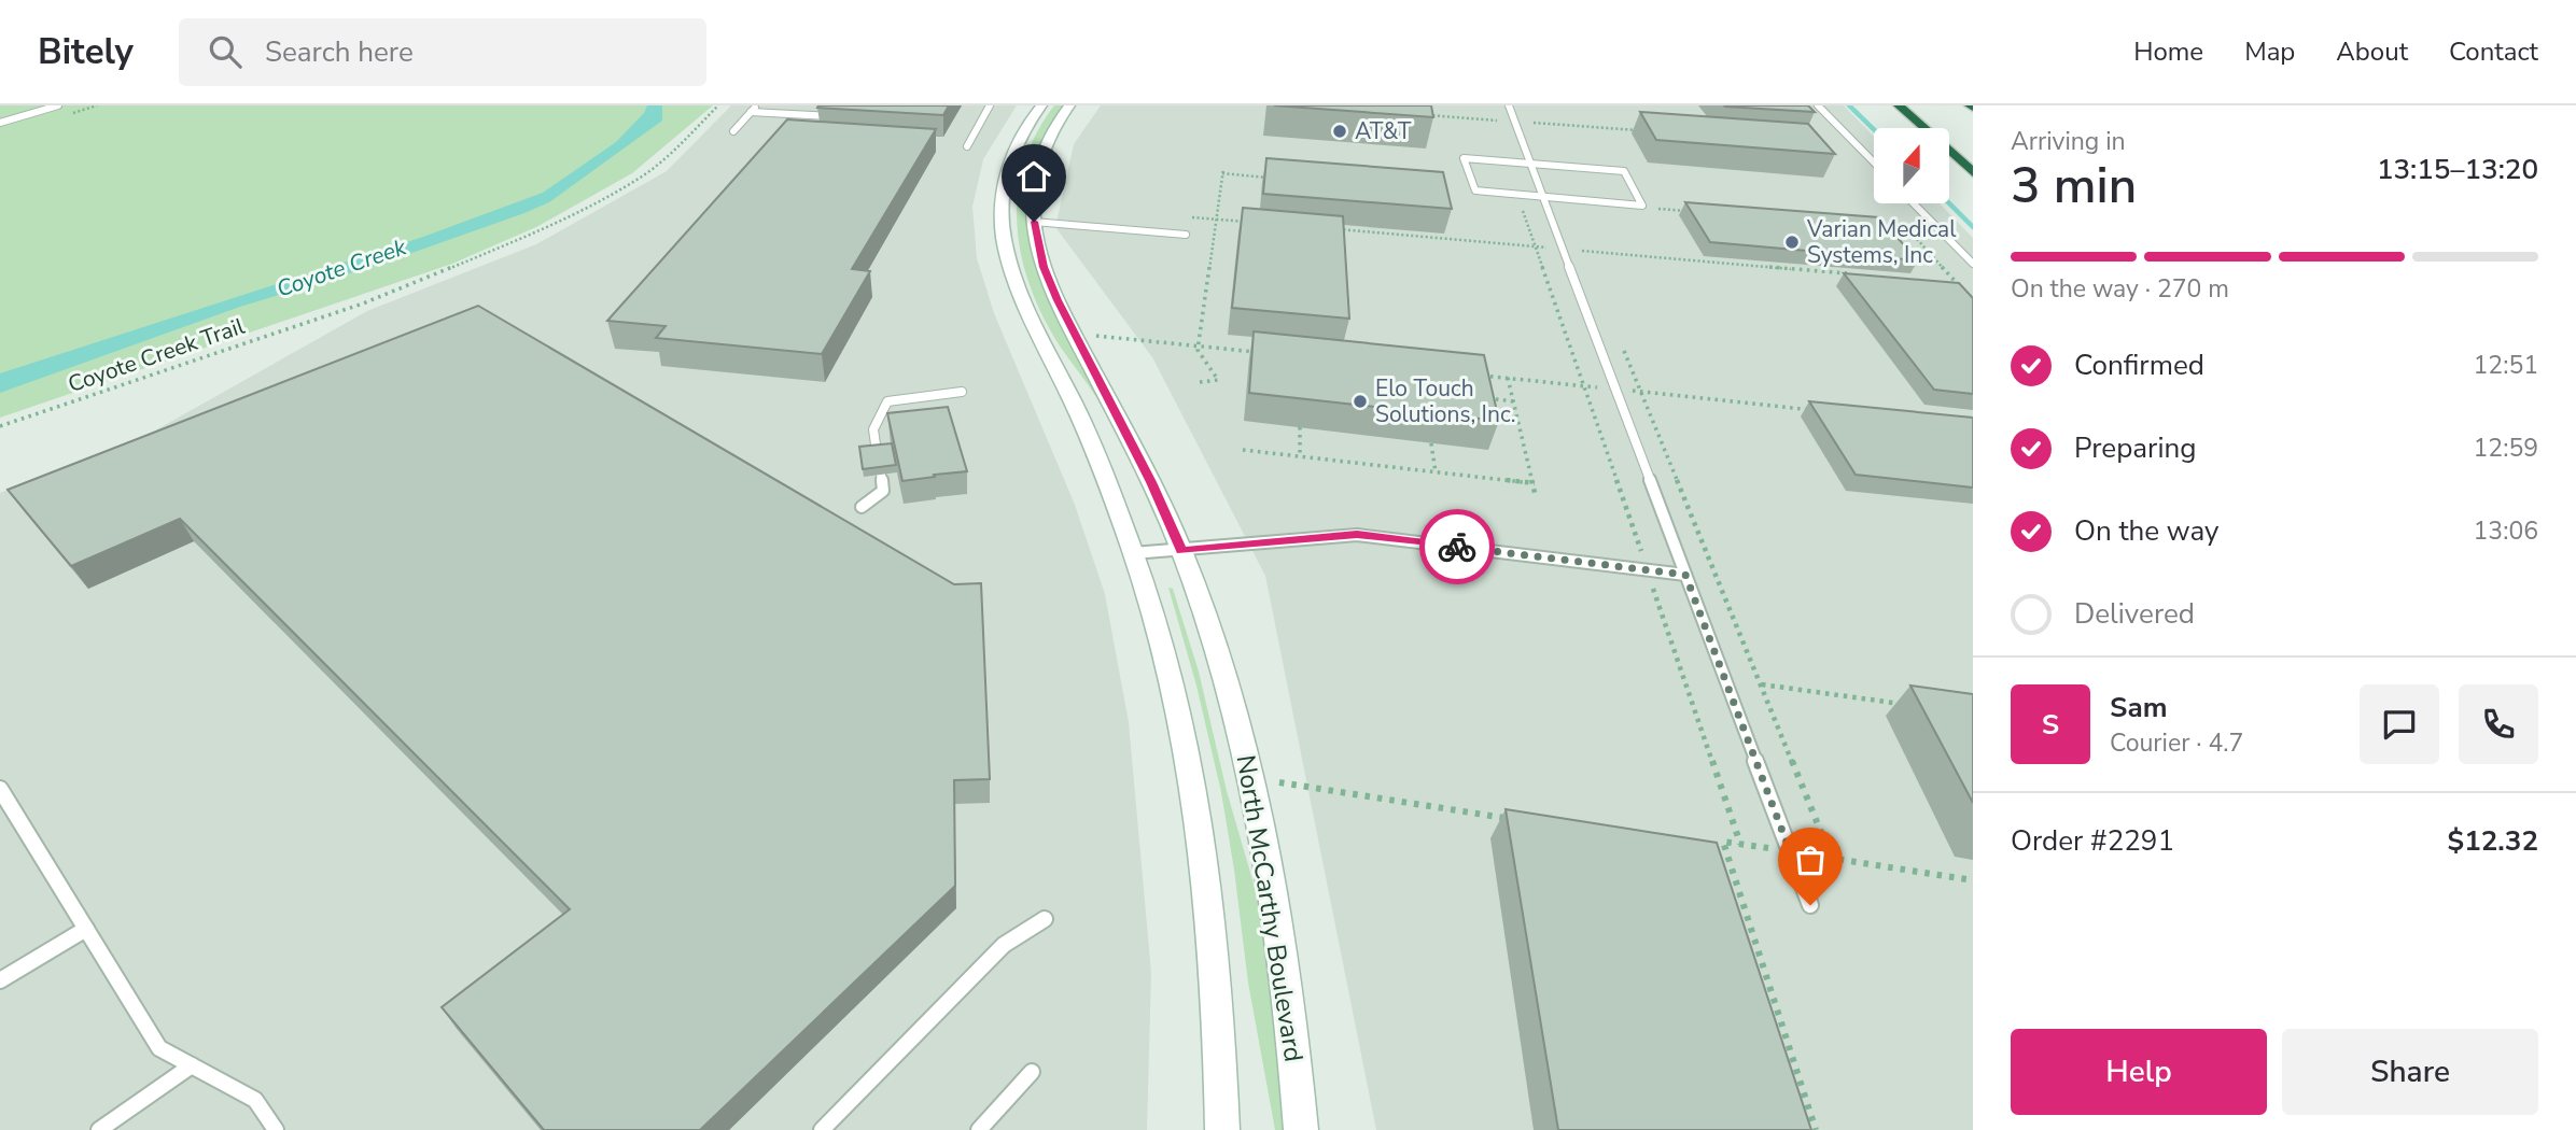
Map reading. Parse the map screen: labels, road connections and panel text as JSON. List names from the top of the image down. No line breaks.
{"streets":{"main road":["North McCarthy Boulevard"],"path":["Coyote Creek Trail"]},"water":["Coyote Creek"],"places":["AT&T","Varian Medical Systems, Inc","Elo Touch Solutions, Inc."],"north":"top","page":{"header":"Bitely","search":"Search here","nav":["Home","Map","About","Contact"],"heading":["3 min","Arriving in","13:15–13:20"],"panel":["Sam","Courier · 4.7","Order #2291","$12.32"],"bar":"On the way · 270 m","list":[["Confirmed","12:51"],["Preparing","12:59"],["On the way","13:06"],"Delivered"],"round":"S","buttons":["Help","Share"]}}
